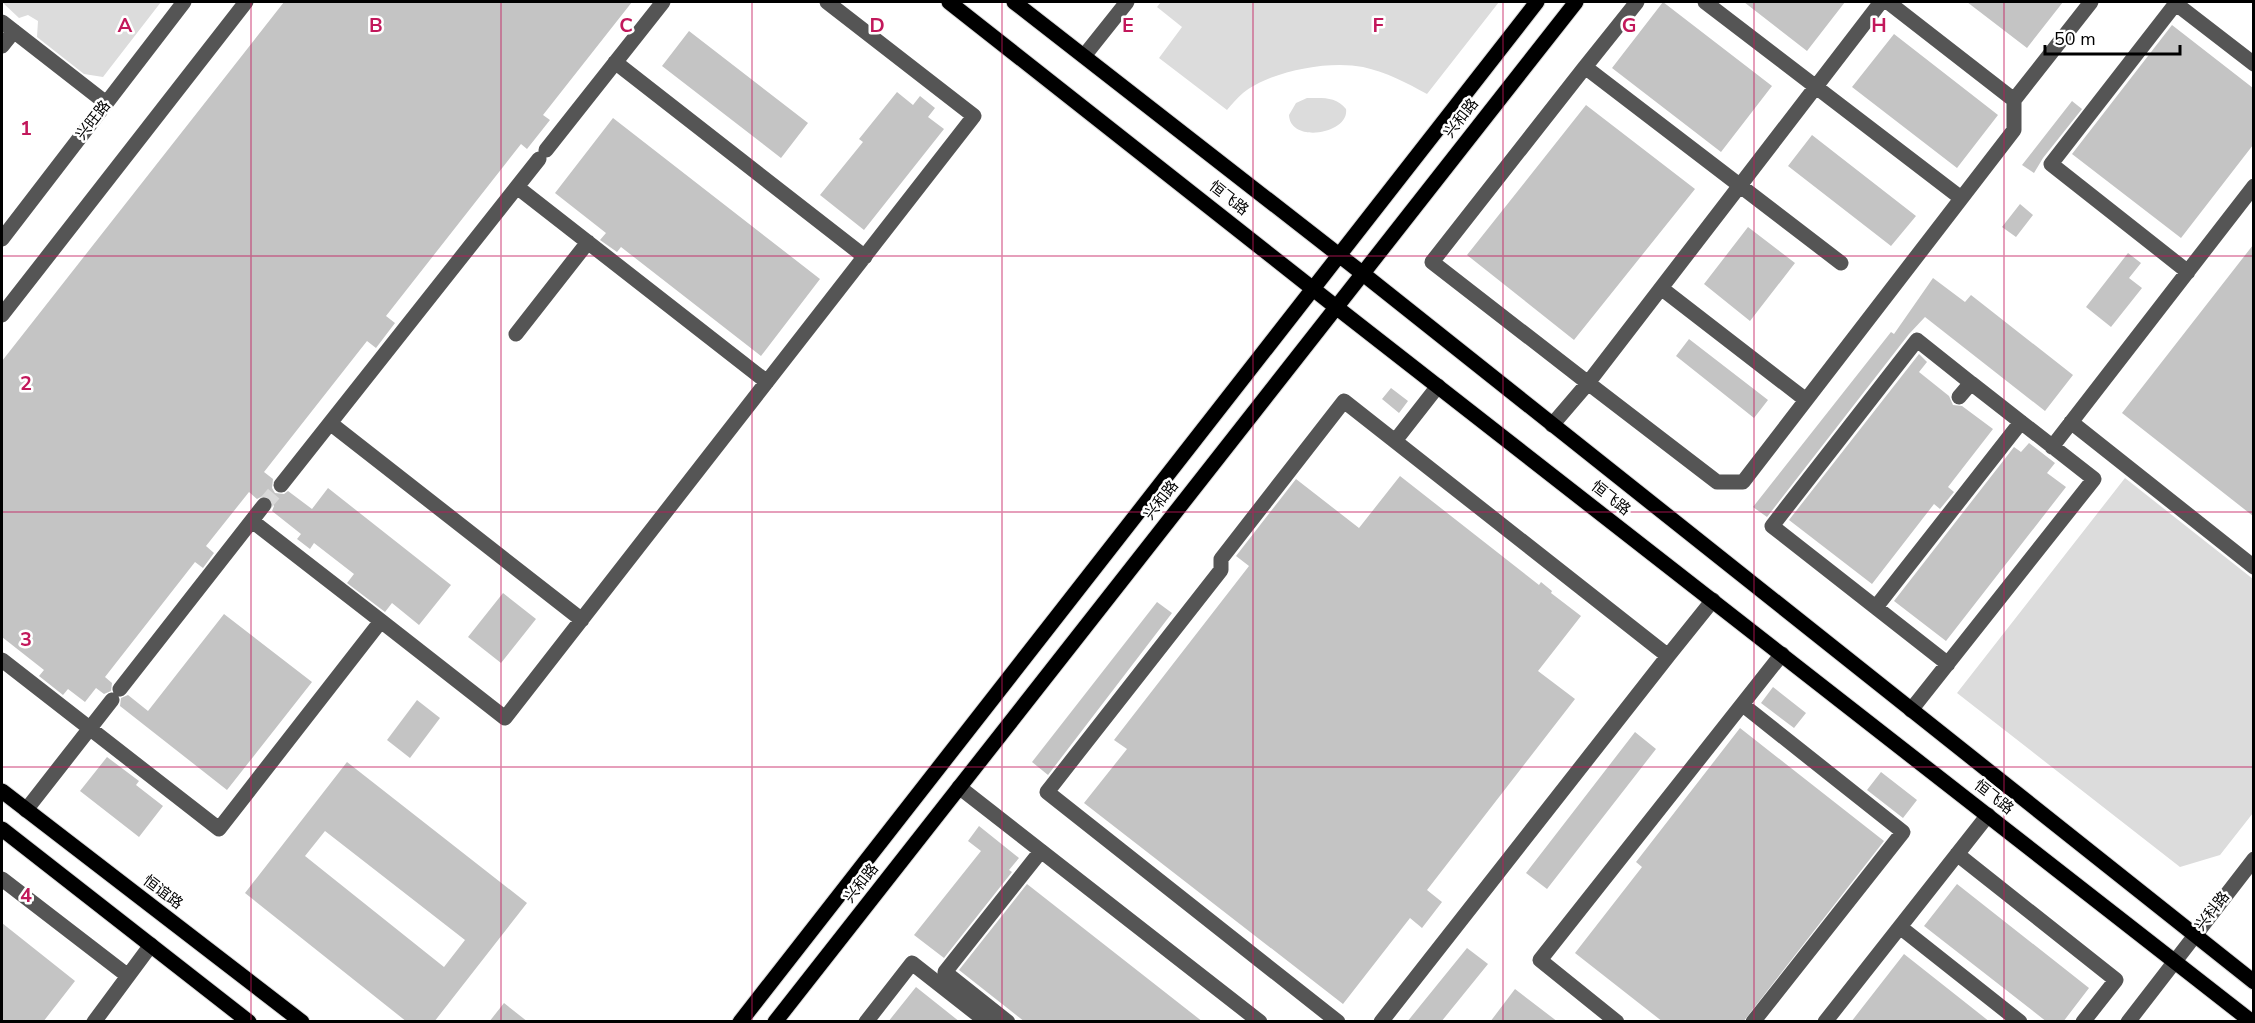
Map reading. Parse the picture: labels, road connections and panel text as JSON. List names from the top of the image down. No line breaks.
{"streets":{"main road":["兴和路","恒飞路","恒谊路"],"street":["兴旺路","兴科路"]},"crossings":[["兴和路","恒飞路"],["恒飞路","兴科路"]],"scale_bar":"50 m","grid":{"columns":["A","B","C","D","E","F","G","H"],"rows":["1","2","3","4"]}}
